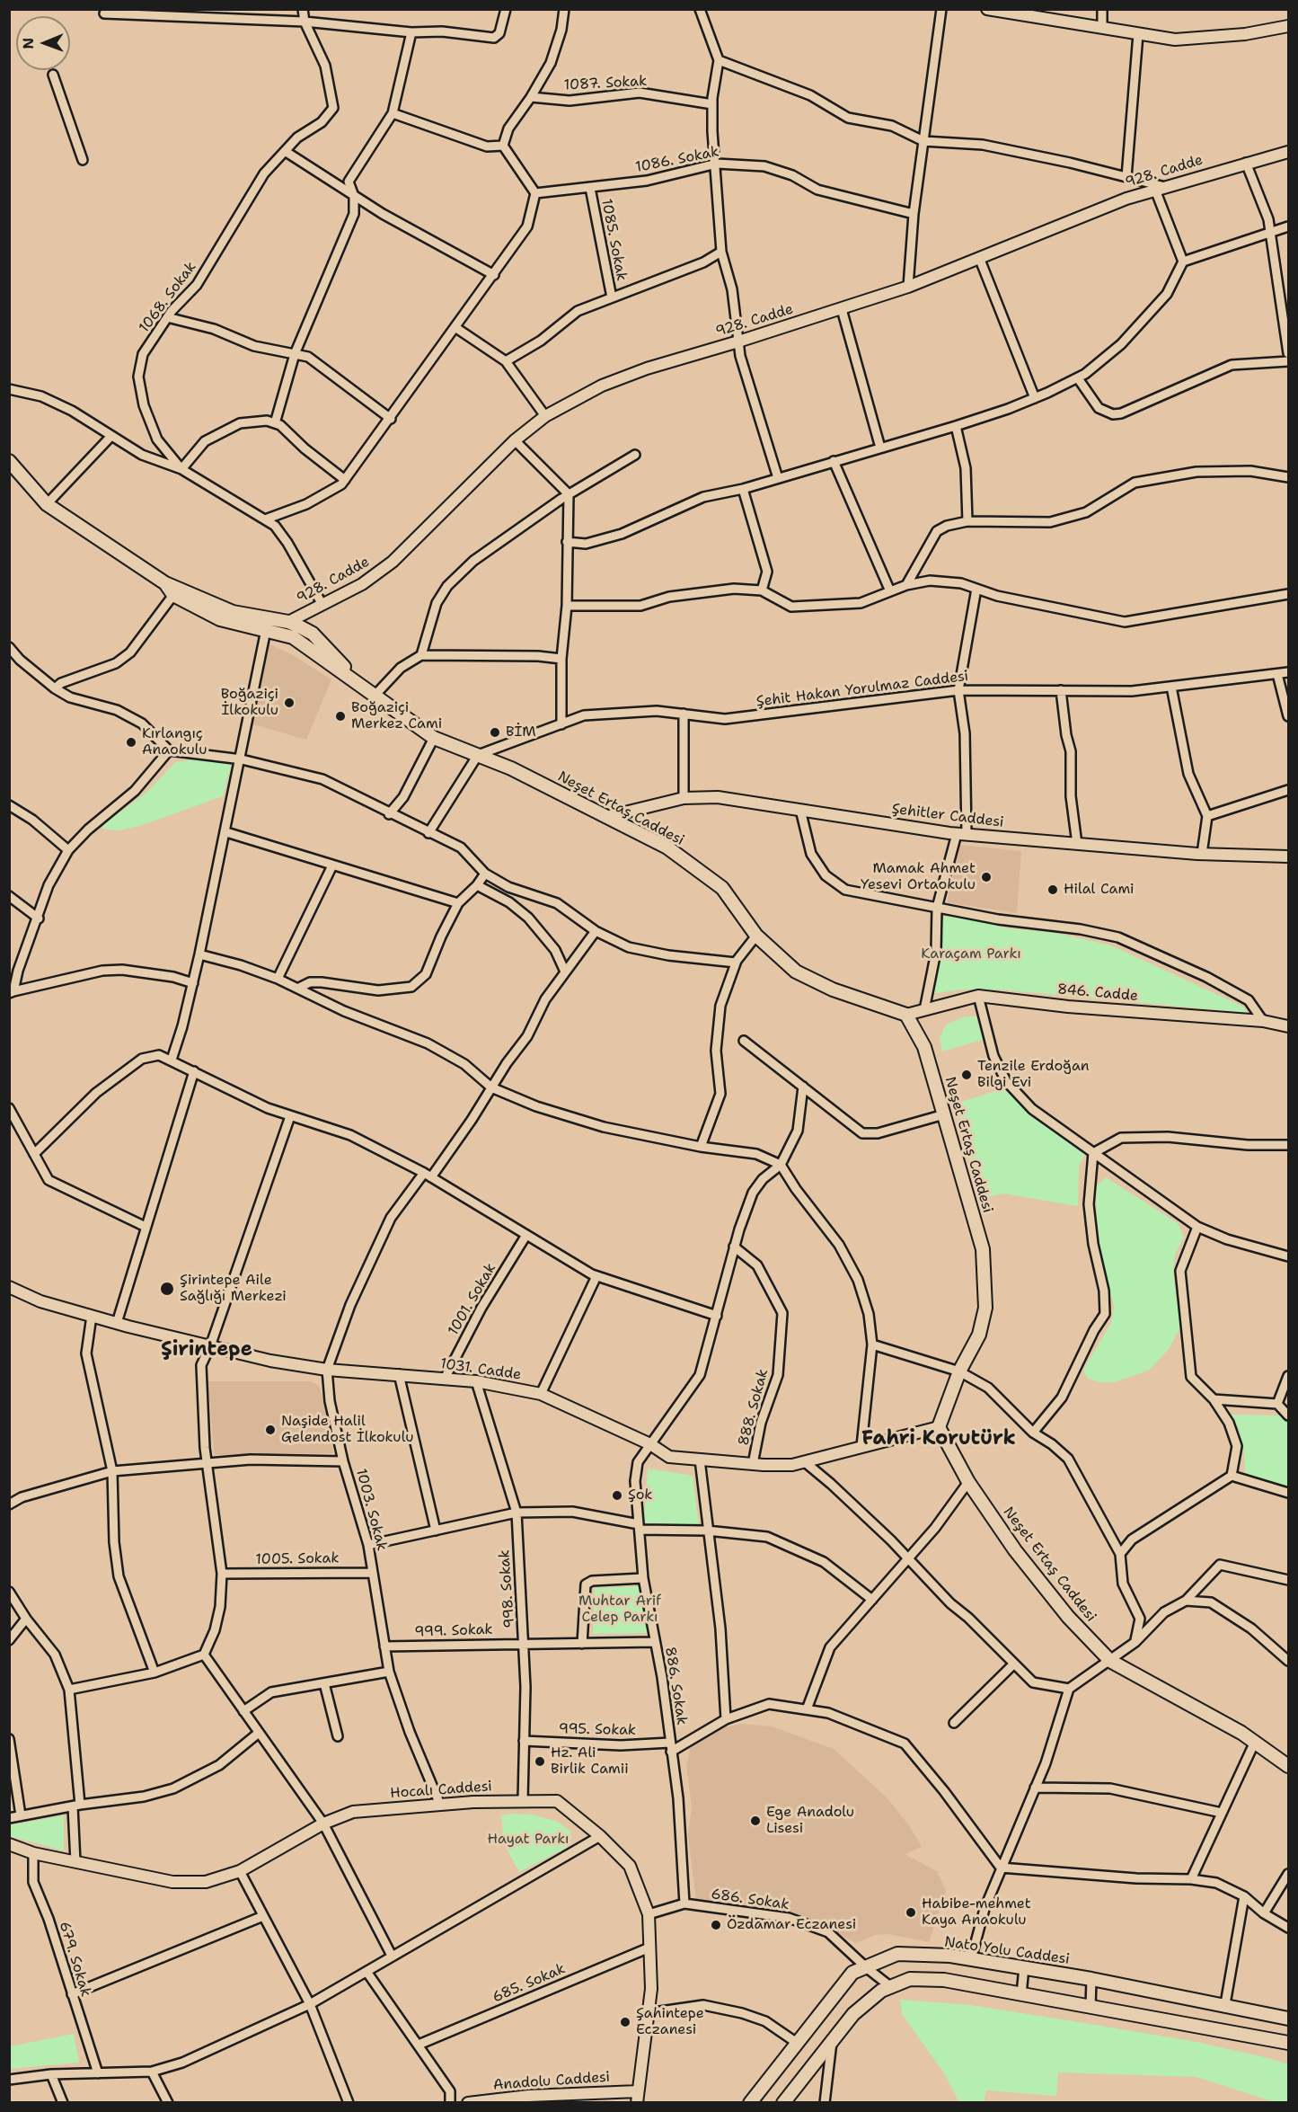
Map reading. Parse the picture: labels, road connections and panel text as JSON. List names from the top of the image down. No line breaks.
{"streets":{"main road":["Neşet Ertaş Caddesi","Nato Yolu Caddesi"],"street":["1087. Sokak","1086. Sokak","928. Cadde","1085. Sokak","1068. Sokak","Şehit Hakan Yorulmaz Caddesi","Şehitler Caddesi","846. Cadde","1001. Sokak","1031. Cadde","888. Sokak","1003. Sokak","1005. Sokak","998. Sokak","999. Sokak","886. Sokak","995. Sokak","Hocalı Caddesi","686. Sokak","679. Sokak","685. Sokak","Anadolu Caddesi"]},"crossings":[["1086. Sokak","1085. Sokak"],["928. Cadde","1068. Sokak"],["928. Cadde","Neşet Ertaş Caddesi"],["Şehit Hakan Yorulmaz Caddesi","Neşet Ertaş Caddesi"],["Neşet Ertaş Caddesi","Şehitler Caddesi"],["Neşet Ertaş Caddesi","846. Cadde"],["Neşet Ertaş Caddesi","1031. Cadde"],["1001. Sokak","1031. Cadde"],["1031. Cadde","888. Sokak"],["1031. Cadde","1003. Sokak"],["1031. Cadde","998. Sokak"],["1031. Cadde","886. Sokak"],["888. Sokak","886. Sokak"],["1003. Sokak","1005. Sokak"],["1003. Sokak","999. Sokak"],["1003. Sokak","Hocalı Caddesi"],["998. Sokak","999. Sokak"],["998. Sokak","995. Sokak"],["998. Sokak","Hocalı Caddesi"],["999. Sokak","886. Sokak"],["886. Sokak","995. Sokak"],["886. Sokak","686. Sokak"],["Hocalı Caddesi","686. Sokak"],["Hocalı Caddesi","679. Sokak"],["Hocalı Caddesi","685. Sokak"],["Hocalı Caddesi","Anadolu Caddesi"],["686. Sokak","Nato Yolu Caddesi"]],"districts":["Şirintepe","Fahri Korutürk"],"parks":["Karaçam Parkı","Muhtar Arif Celep Parkı","Hayat Parkı"],"places":["Boğaziçi İlkokulu","Boğaziçi Merkez Cami","BİM","Kırlangıç Anaokulu","Mamak Ahmet Yesevi Ortaokulu","Hilal Cami","Tenzile Erdoğan Bilgi Evi","Şirintepe Aile Sağlığı Merkezi","Naşide Halil Gelendost İlkokulu","Şok","Hz. Ali Birlik Camii","Ege Anadolu Lisesi","Habibe-mehmet Kaya Anaokulu","Özdamar Eczanesi","Şahintepe Eczanesi"],"north":"left"}
